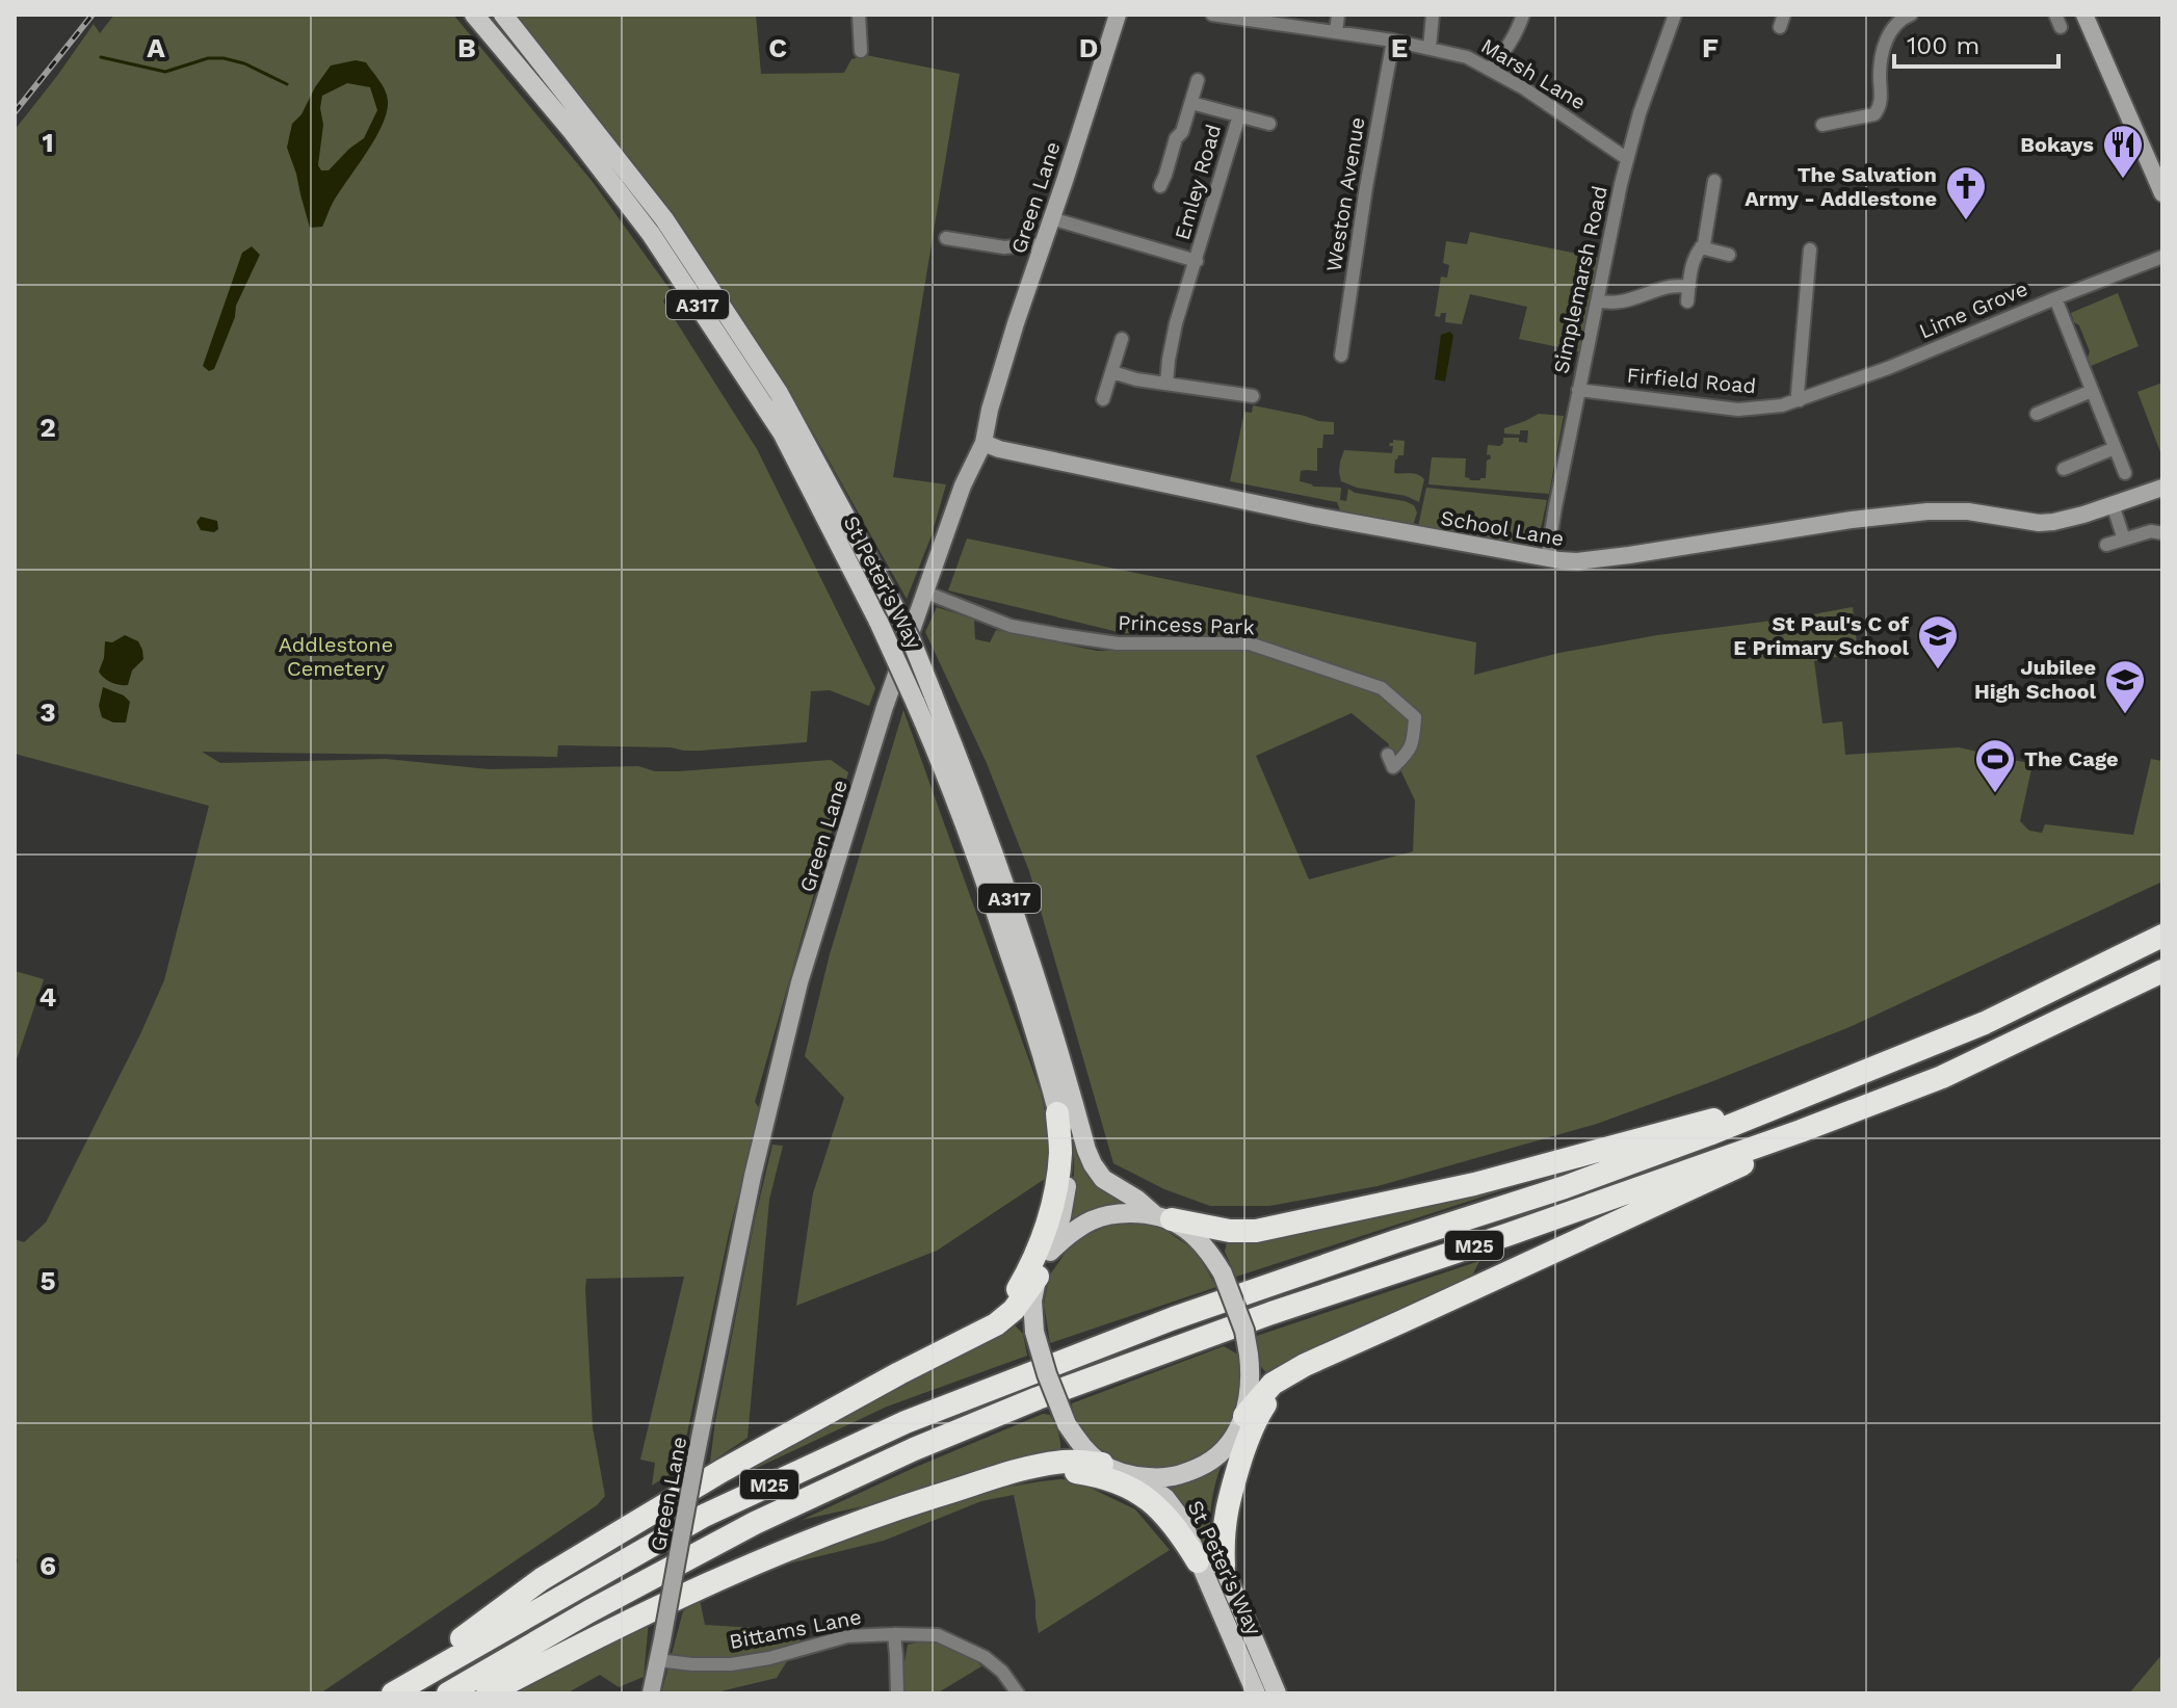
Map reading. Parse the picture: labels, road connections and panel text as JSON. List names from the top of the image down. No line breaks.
{"streets":{"highway":["M25"],"main road":["A317","St Peter's Way"],"street":["Marsh Lane","Emley Road","Weston Avenue","Green Lane","Simplemarsh Road","Lime Grove","Firfield Road","School Lane","Princess Park","Bittams Lane"]},"crossings":[["Marsh Lane","Weston Avenue"],["Marsh Lane","Simplemarsh Road"],["Emley Road","Green Lane"],["Green Lane","School Lane"],["Green Lane","Princess Park"],["Green Lane","Bittams Lane"],["Simplemarsh Road","Firfield Road"],["Simplemarsh Road","School Lane"],["Lime Grove","Firfield Road"],["St Peter's Way","M25"]],"parks":["Addlestone Cemetery"],"places":{"restaurant":["Bokays"],"church":["The Salvation Army - Addlestone"],"school or university":["St Paul's C of E Primary School","Jubilee High School"],"sports":["The Cage"]},"scale_bar":"100 m","grid":{"columns":["A","B","C","D","E","F"],"rows":["1","2","3","4","5","6"]}}
